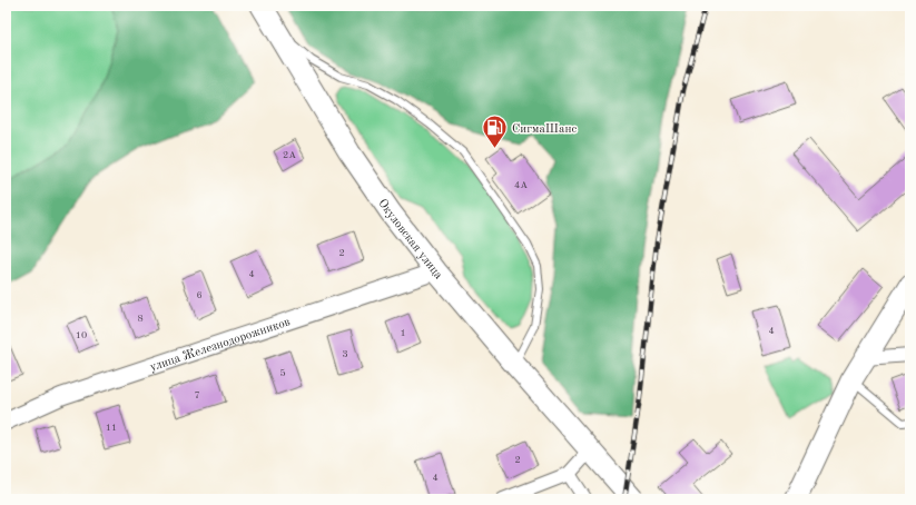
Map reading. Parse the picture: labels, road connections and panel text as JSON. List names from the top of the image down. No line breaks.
{"streets":{"main road":["Окуловская улица"],"street":["улица Железнодорожников"]},"crossings":[["Окуловская улица","улица Железнодорожников"]],"places":{"fuel station":["СигмаШанс"]},"house_numbers":["2А","4А","2","4","6","8","4","1","10","3","5","7","11","2","4"]}
